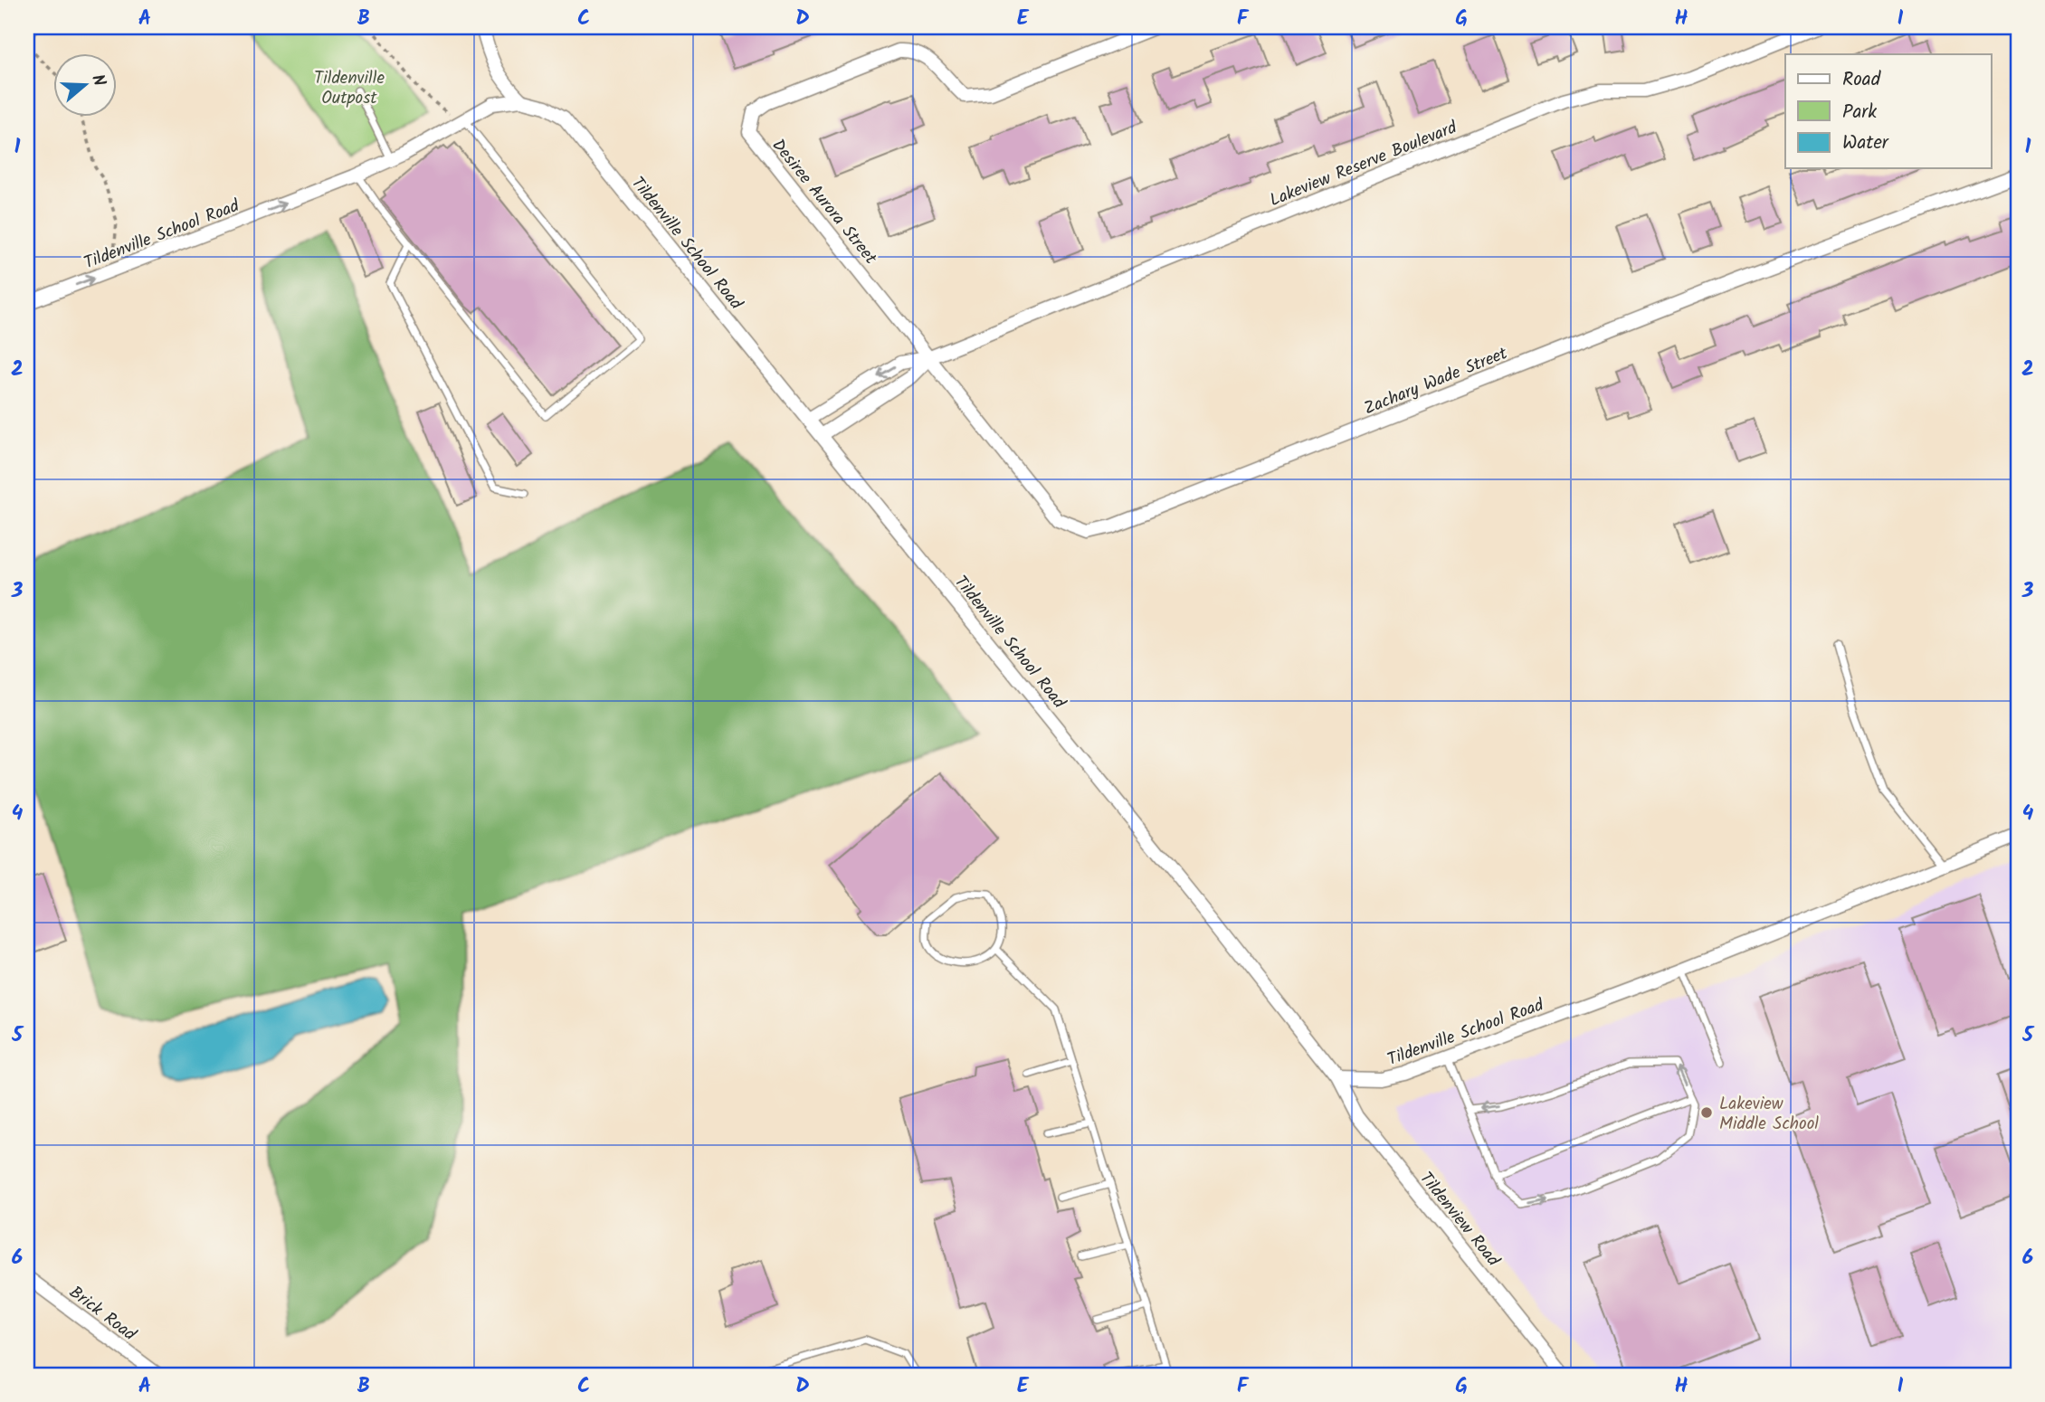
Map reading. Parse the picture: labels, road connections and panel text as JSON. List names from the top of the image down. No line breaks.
{"streets":{"street":["Lakeview Reserve Boulevard","Desiree Aurora Street","Tildenville School Road","Zachary Wade Street","Tildenview Road","Brick Road"]},"crossings":[["Lakeview Reserve Boulevard","Desiree Aurora Street"],["Lakeview Reserve Boulevard","Tildenville School Road"],["Lakeview Reserve Boulevard","Zachary Wade Street"],["Desiree Aurora Street","Zachary Wade Street"],["Tildenville School Road","Tildenview Road"]],"parks":["Tildenville Outpost"],"places":["Lakeview Middle School"],"legend":["Road","Park","Water"],"north":"right","grid":{"columns":["A","B","C","D","E","F","G","H","I"],"rows":["1","2","3","4","5","6"]}}
